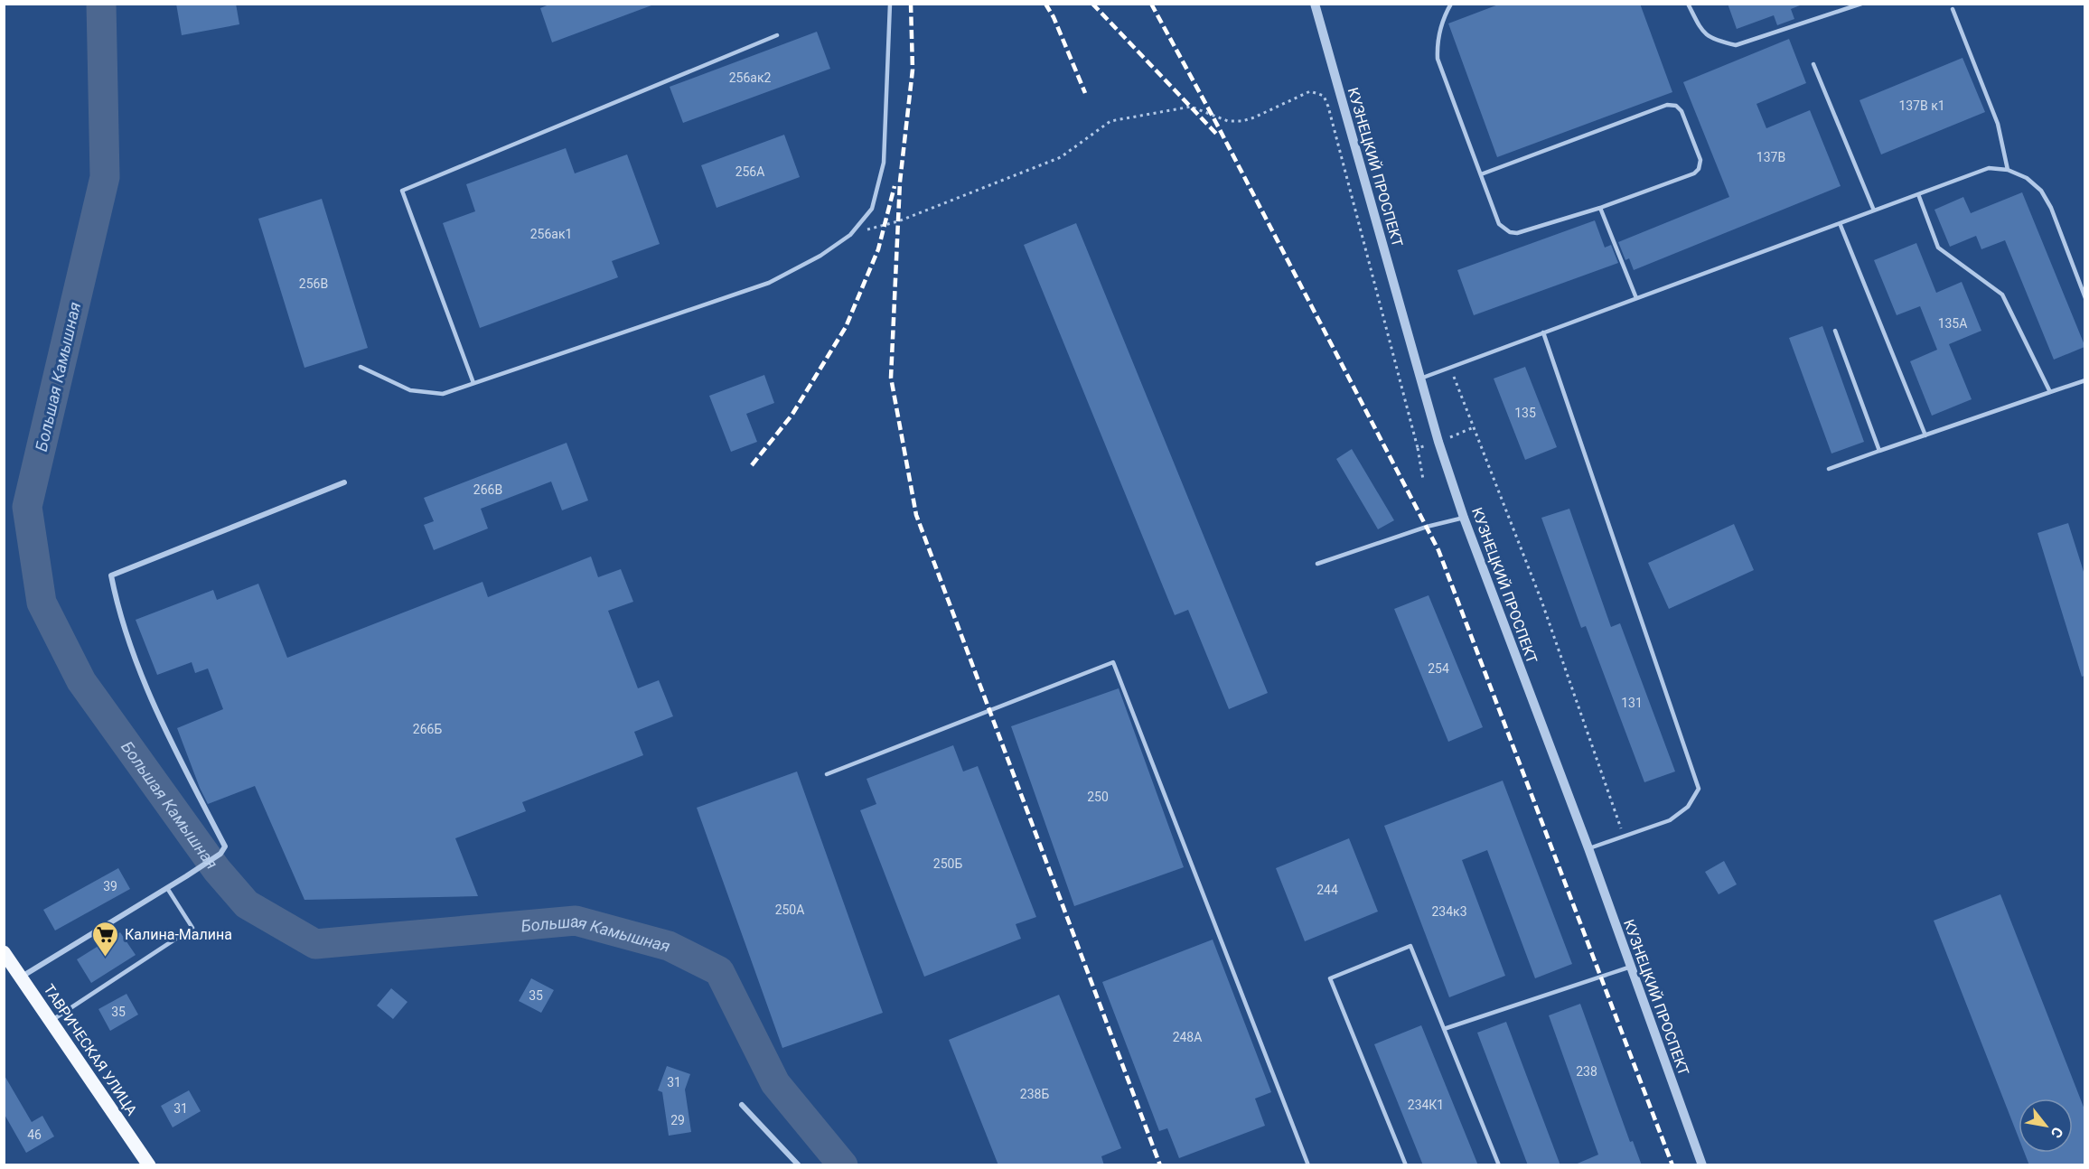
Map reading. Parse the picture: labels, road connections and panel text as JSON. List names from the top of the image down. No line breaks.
{"streets":{"main road":["ТАВРИЧЕСКАЯ УЛИЦА"],"street":["КУЗНЕЦКИЙ ПРОСПЕКТ"]},"water":["Большая Камышная"],"places":{"supermarket":["Калина-Малина"]},"house_numbers":["256ак2","137В к1","137В","256А","256ак1","256В","135А","135","266В","254","131","266Б","250","250Б","39","244","250А","234к3","35","35","248А","238","31","238Б","234К1","31","29","46"],"north":"bottom right"}
